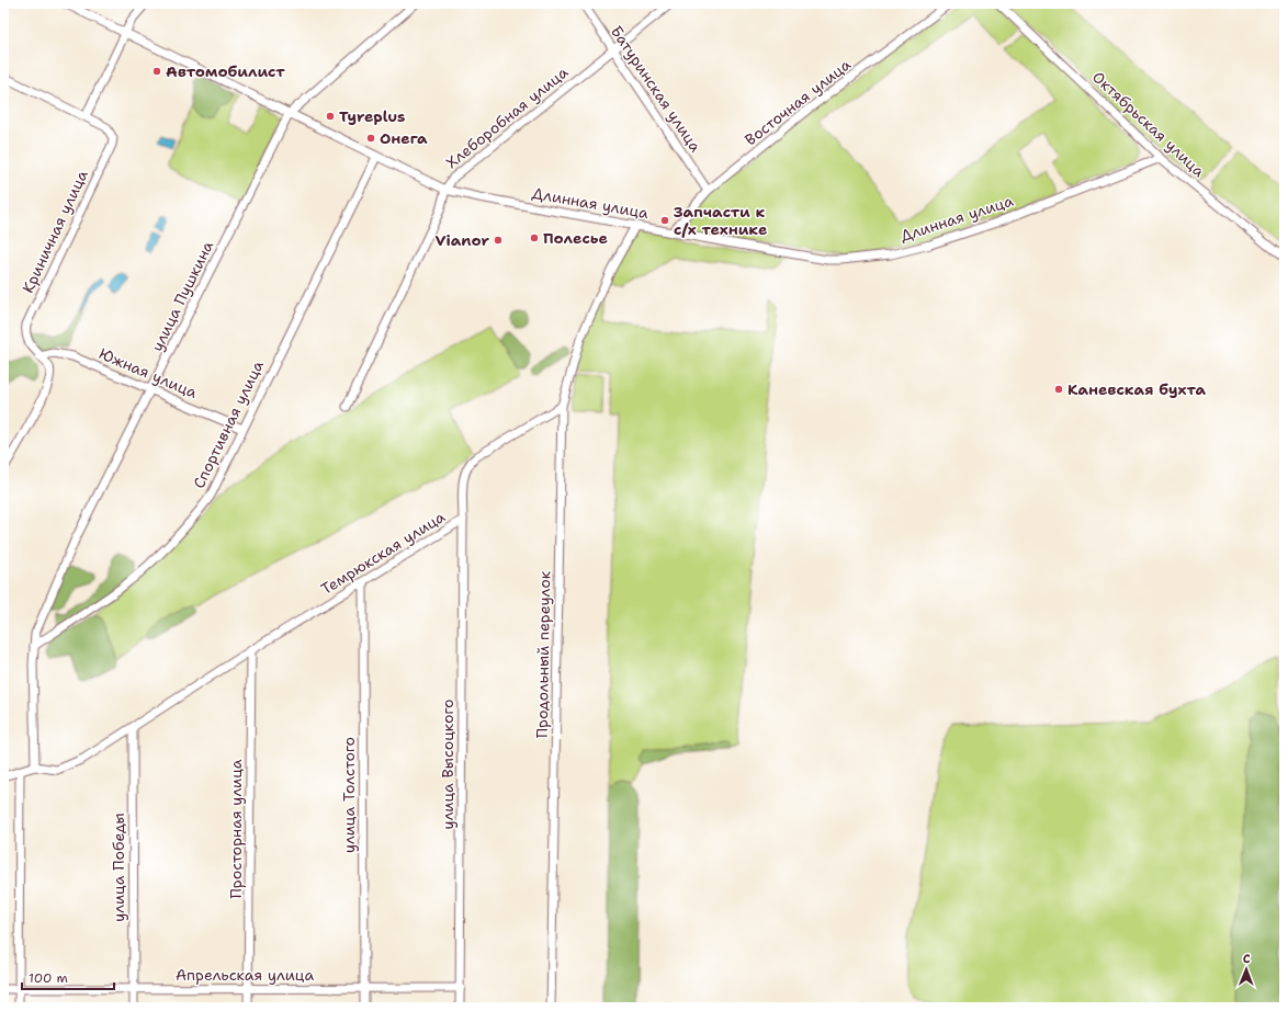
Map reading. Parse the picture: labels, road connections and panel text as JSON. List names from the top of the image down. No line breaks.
{"streets":{"street":["Батуринская улица","Восточная улица","Хлеборобная улица","Октябрьская улица","Длинная улица","Криничная улица","улица Пушкина","Южная улица","Спортивная улица","Темрюкская улица","Продольный переулок","улица Высоцкого","улица Толстого","Просторная улица","улица Победы","Апрельская улица"]},"crossings":[["Батуринская улица","Восточная улица"],["Батуринская улица","Хлеборобная улица"],["Восточная улица","Длинная улица"],["Хлеборобная улица","Длинная улица"],["Октябрьская улица","Длинная улица"],["Длинная улица","улица Пушкина"],["Длинная улица","Спортивная улица"],["Криничная улица","Южная улица"],["улица Пушкина","Южная улица"],["улица Пушкина","Спортивная улица"],["улица Пушкина","Темрюкская улица"],["Южная улица","Спортивная улица"],["Темрюкская улица","Продольный переулок"],["Темрюкская улица","улица Высоцкого"],["Темрюкская улица","улица Толстого"],["Темрюкская улица","Просторная улица"],["Темрюкская улица","улица Победы"],["улица Высоцкого","Апрельская улица"],["улица Толстого","Апрельская улица"],["Просторная улица","Апрельская улица"],["улица Победы","Апрельская улица"]],"places":["Автомобилист","Tyreplus","Онега","Запчасти к с/х технике","Полесье","Vianor","Каневская бухта"],"scale_bar":"100 m","north":"top"}
